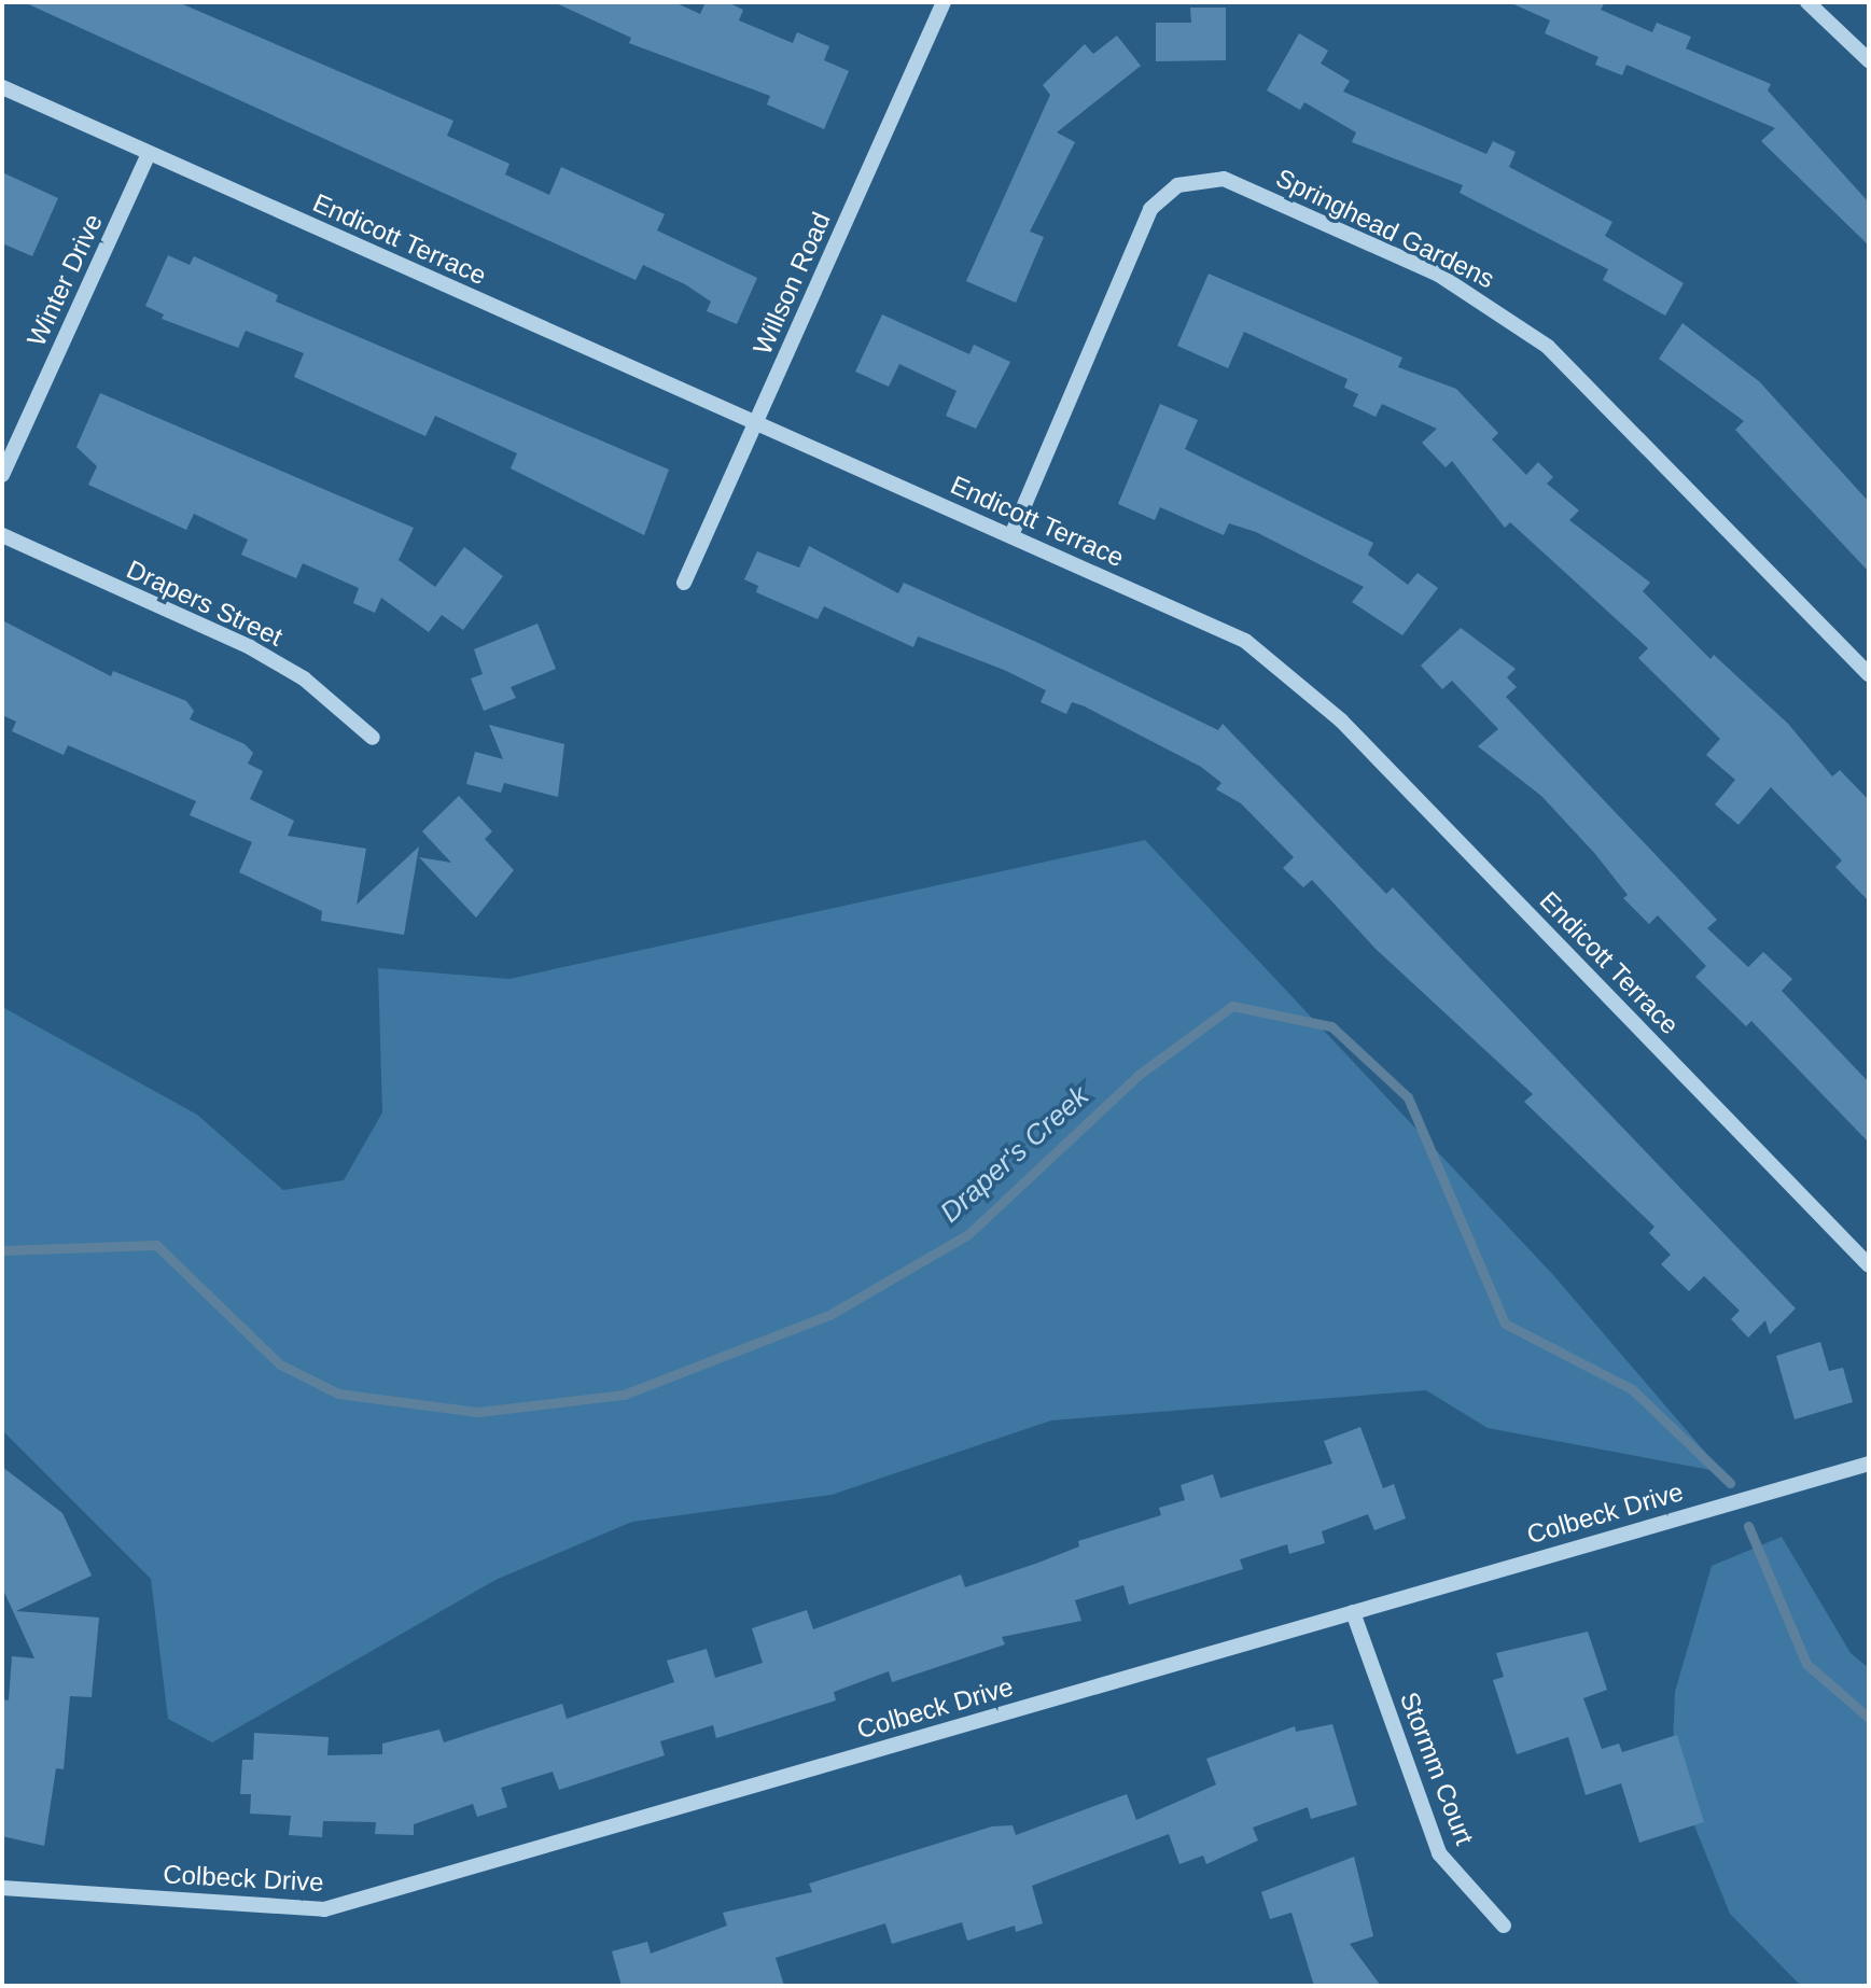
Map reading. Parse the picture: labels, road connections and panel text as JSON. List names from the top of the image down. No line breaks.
{"streets":{"street":["Springhead Gardens","Endicott Terrace","Winter Drive","Willson Road","Drapers Street","Colbeck Drive","Stormm Court"]},"crossings":[["Springhead Gardens","Endicott Terrace"],["Endicott Terrace","Winter Drive"],["Endicott Terrace","Willson Road"],["Colbeck Drive","Stormm Court"]],"water":["Draper's Creek"]}
